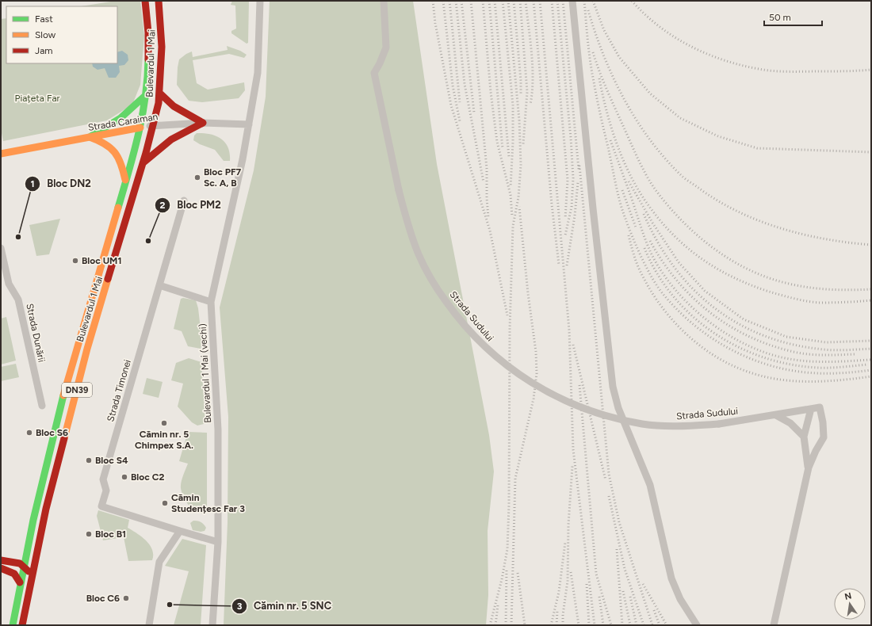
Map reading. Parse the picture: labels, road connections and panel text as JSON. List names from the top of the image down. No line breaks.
{"streets":{"main road":["Bulevardul 1 Mai","Strada Caraiman","DN39"],"street":["Strada Sudului","Strada Dunării","Bulevardul 1 Mai (vechi)","Strada Timonei"]},"crossings":[["Bulevardul 1 Mai","Strada Caraiman"],["Bulevardul 1 Mai","DN39"],["Strada Caraiman","Bulevardul 1 Mai (vechi)"],["Bulevardul 1 Mai (vechi)","Strada Timonei"]],"parks":["Piațeta Far"],"places":["Bloc PF7 Sc. A, B","Bloc DN2","Bloc PM2","Bloc UM1","Cămin nr. 5 Chimpex S.A.","Bloc S6","Bloc S4","Bloc C2","Cămin Studențesc Far 3","Bloc B1","Bloc C6","Cămin nr. 5 SNC"],"legend":["Fast","Slow","Jam"],"scale_bar":"50 m","north":"top"}
